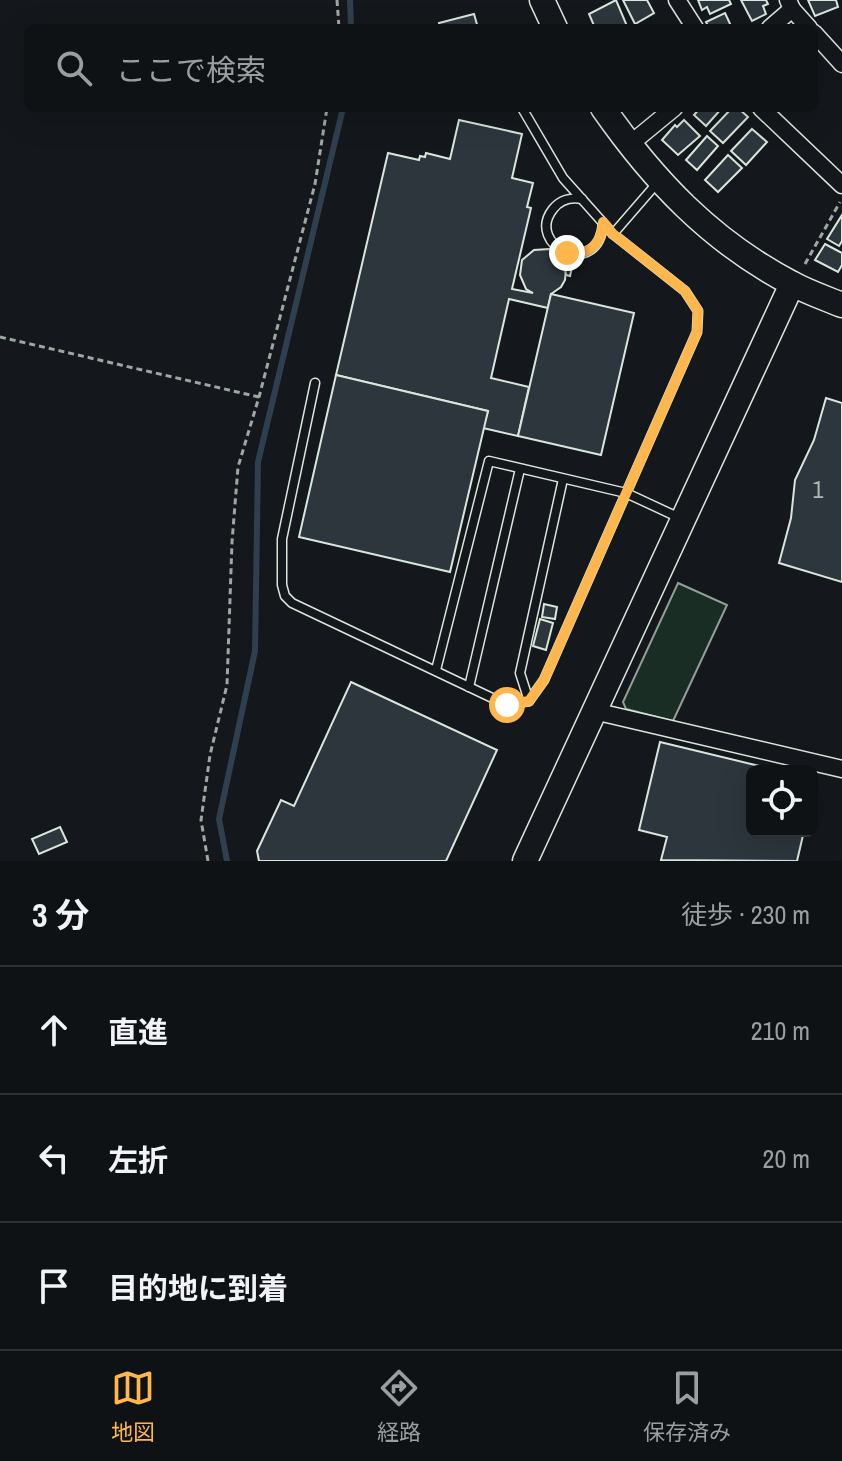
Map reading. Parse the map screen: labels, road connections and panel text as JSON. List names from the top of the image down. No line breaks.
{"house_numbers":["1"],"page":{"search":"ここで検索","heading":["3 分","徒歩 · 230 m"],"list":[["直進","210 m"],["左折","20 m"],"目的地に到着"],"nav":["地図","経路","保存済み"]}}
